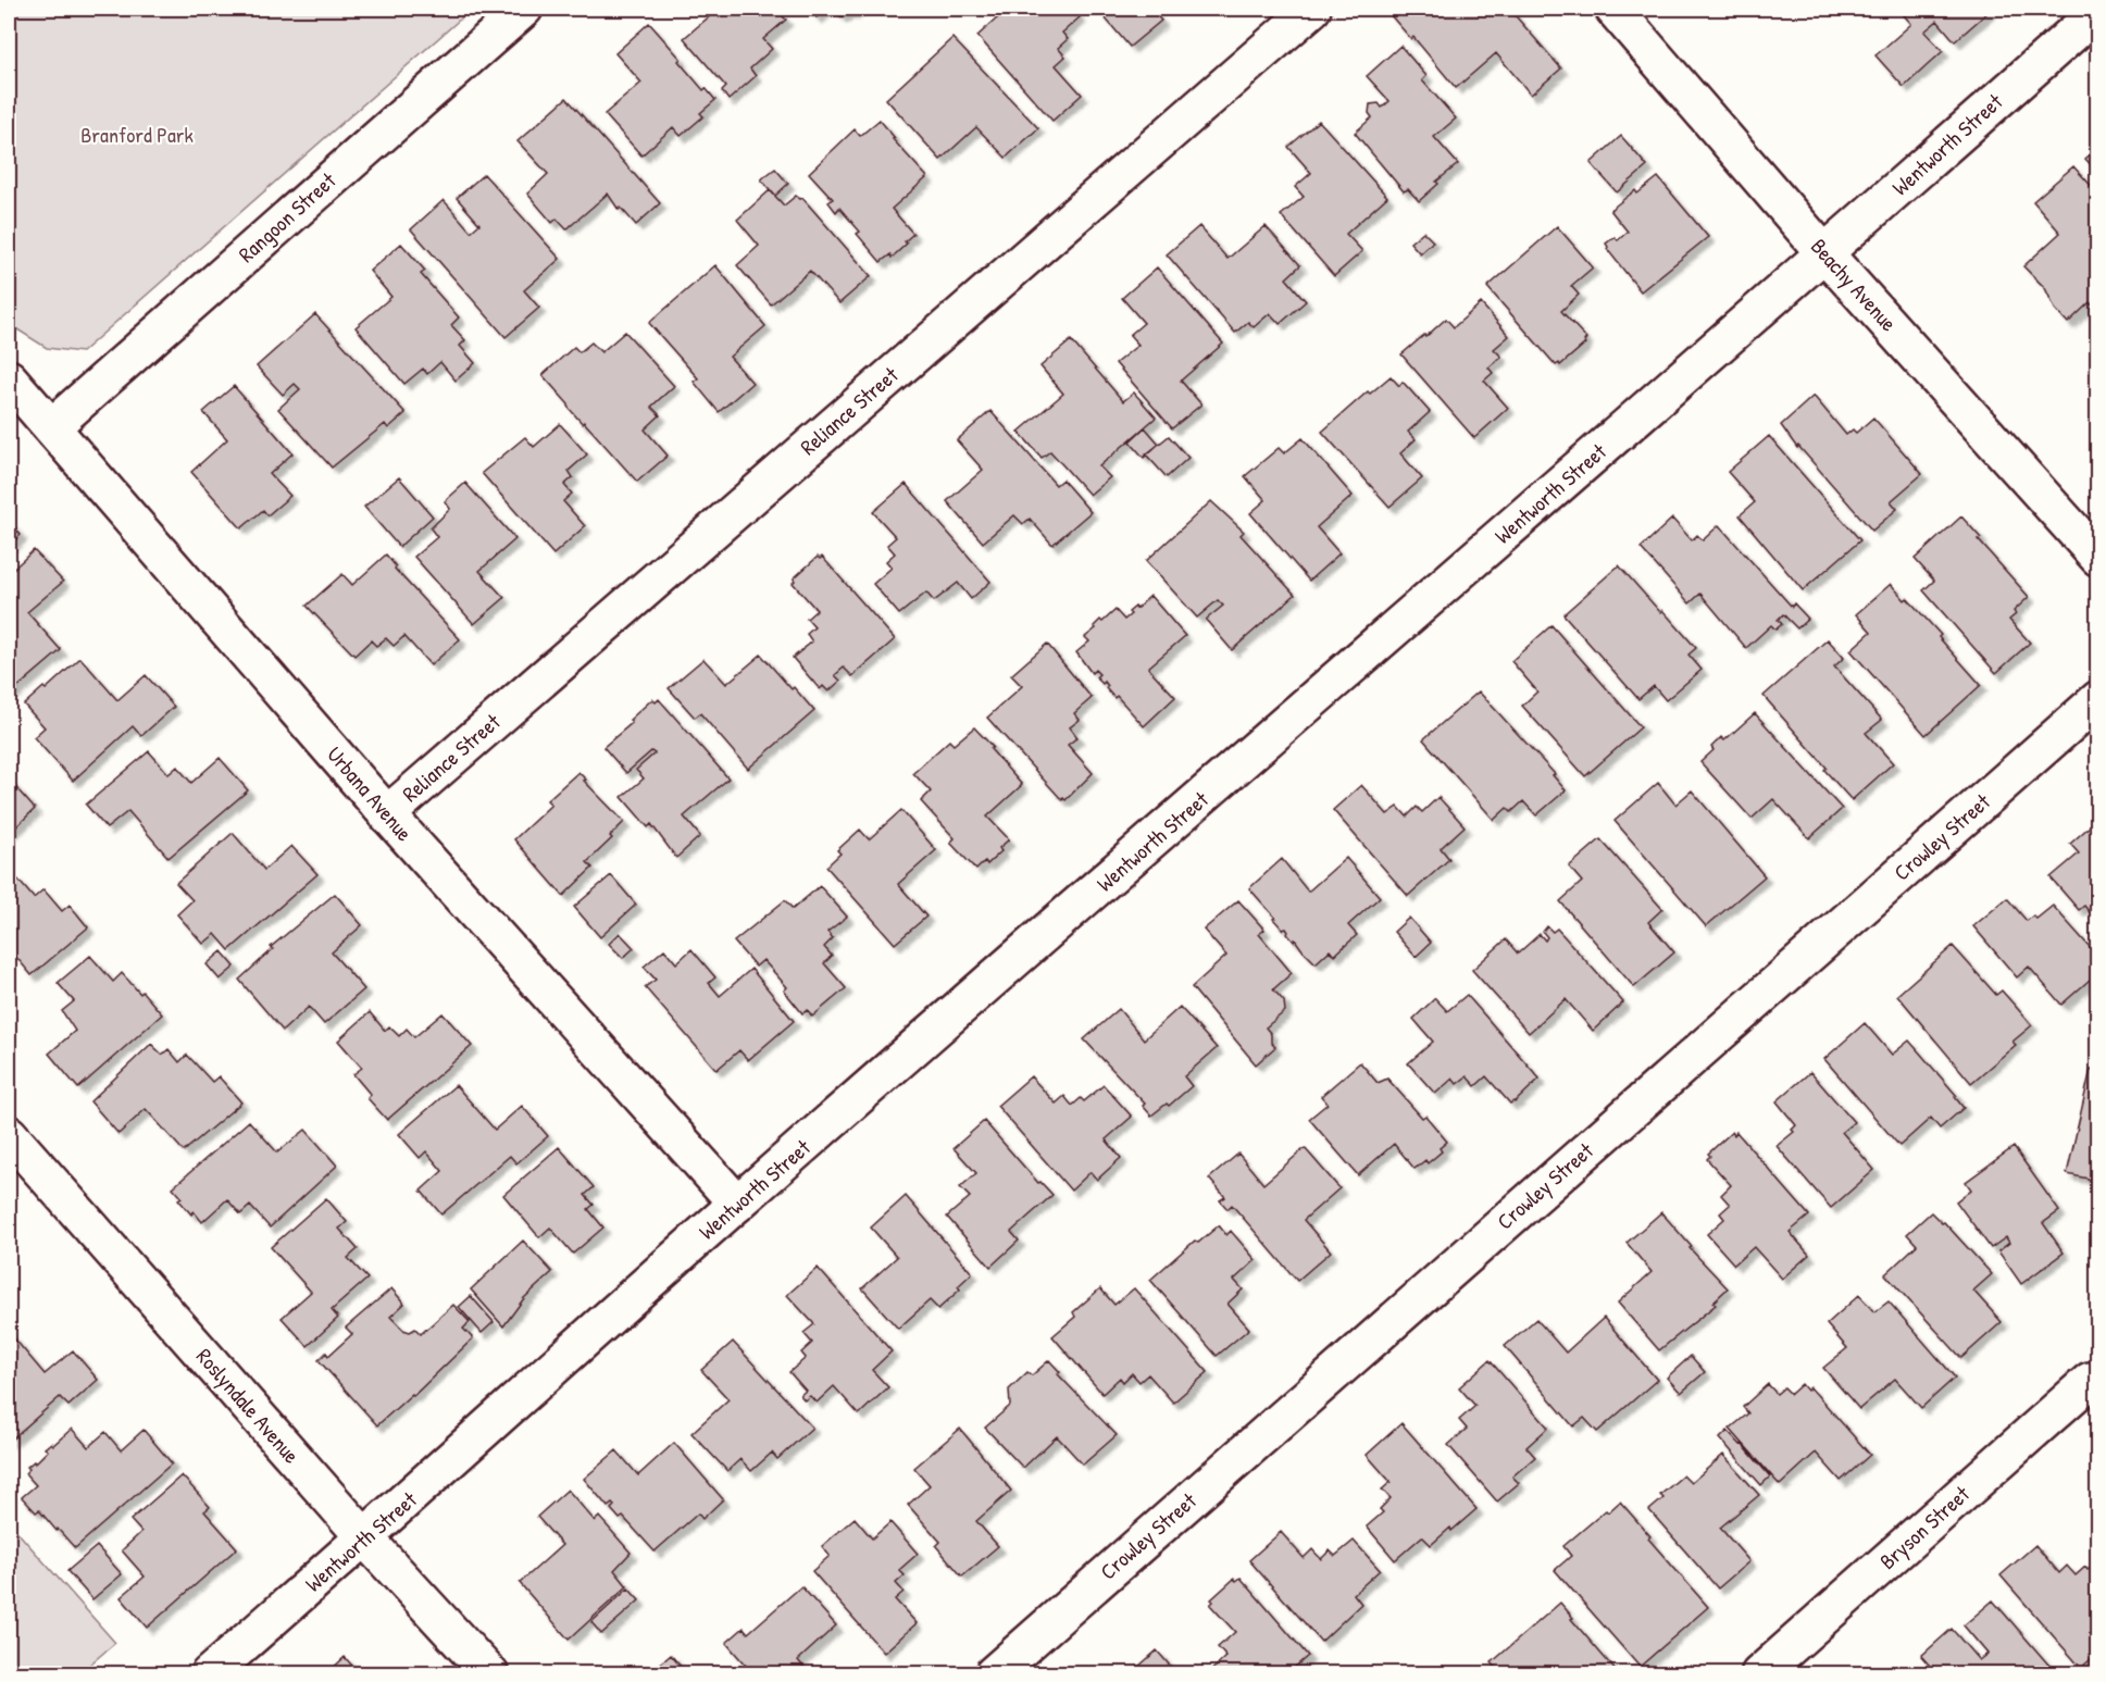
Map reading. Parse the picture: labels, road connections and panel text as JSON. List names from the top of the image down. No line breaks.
{"streets":{"street":["Wentworth Street","Rangoon Street","Beachy Avenue","Reliance Street","Urbana Avenue","Crowley Street","Roslyndale Avenue","Bryson Street"]},"crossings":[["Wentworth Street","Beachy Avenue"],["Wentworth Street","Urbana Avenue"],["Wentworth Street","Roslyndale Avenue"],["Rangoon Street","Urbana Avenue"],["Reliance Street","Urbana Avenue"]],"parks":["Branford Park"]}
